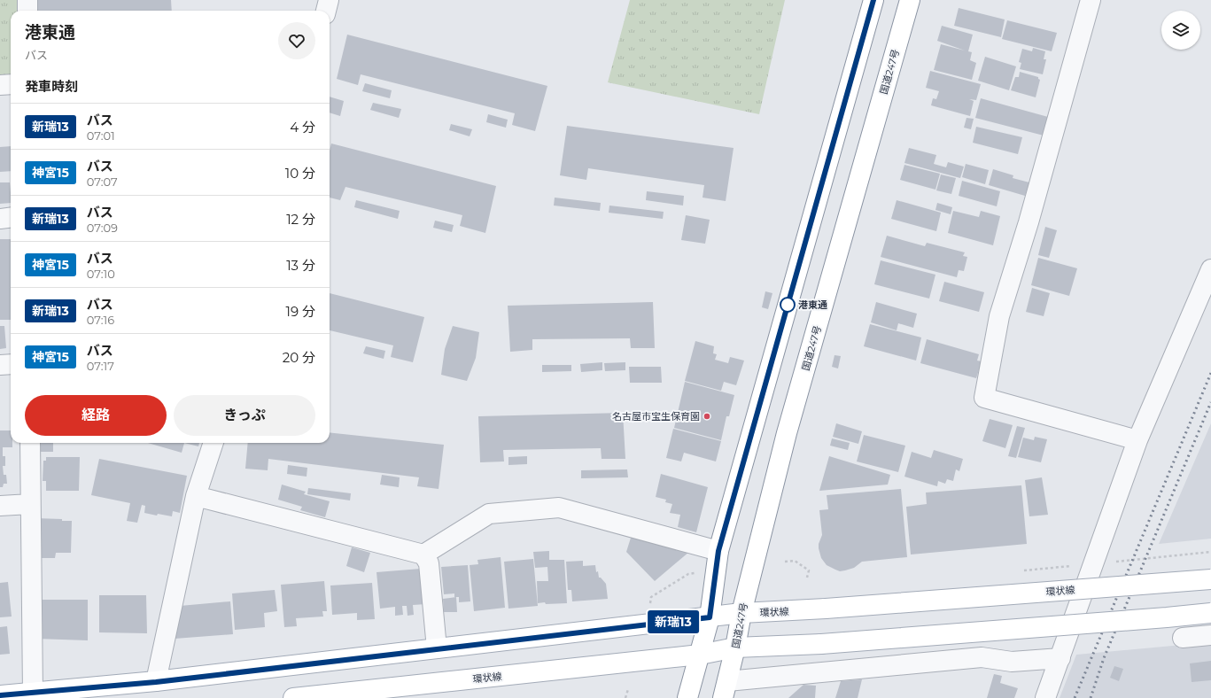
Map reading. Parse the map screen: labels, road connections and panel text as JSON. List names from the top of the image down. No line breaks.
{"streets":{"main road":["国道247号","環状線"]},"crossings":[["国道247号","環状線"]],"places":["港東通","名古屋市宝生保育園"],"lines":["bus line 新瑞13"],"page":{"on_map":"新瑞13","heading":[["港東通","バス"],"発車時刻"],"list":[{"mark":"新瑞13","name":"バス","note":"07:01","value":"4 分"},{"mark":"神宮15","name":"バス","note":"07:07","value":"10 分"},{"mark":"新瑞13","name":"バス","note":"07:09","value":"12 分"},{"mark":"神宮15","name":"バス","note":"07:10","value":"13 分"},{"mark":"新瑞13","name":"バス","note":"07:16","value":"19 分"},{"mark":"神宮15","name":"バス","note":"07:17","value":"20 分"}],"buttons":["経路","きっぷ"]}}
